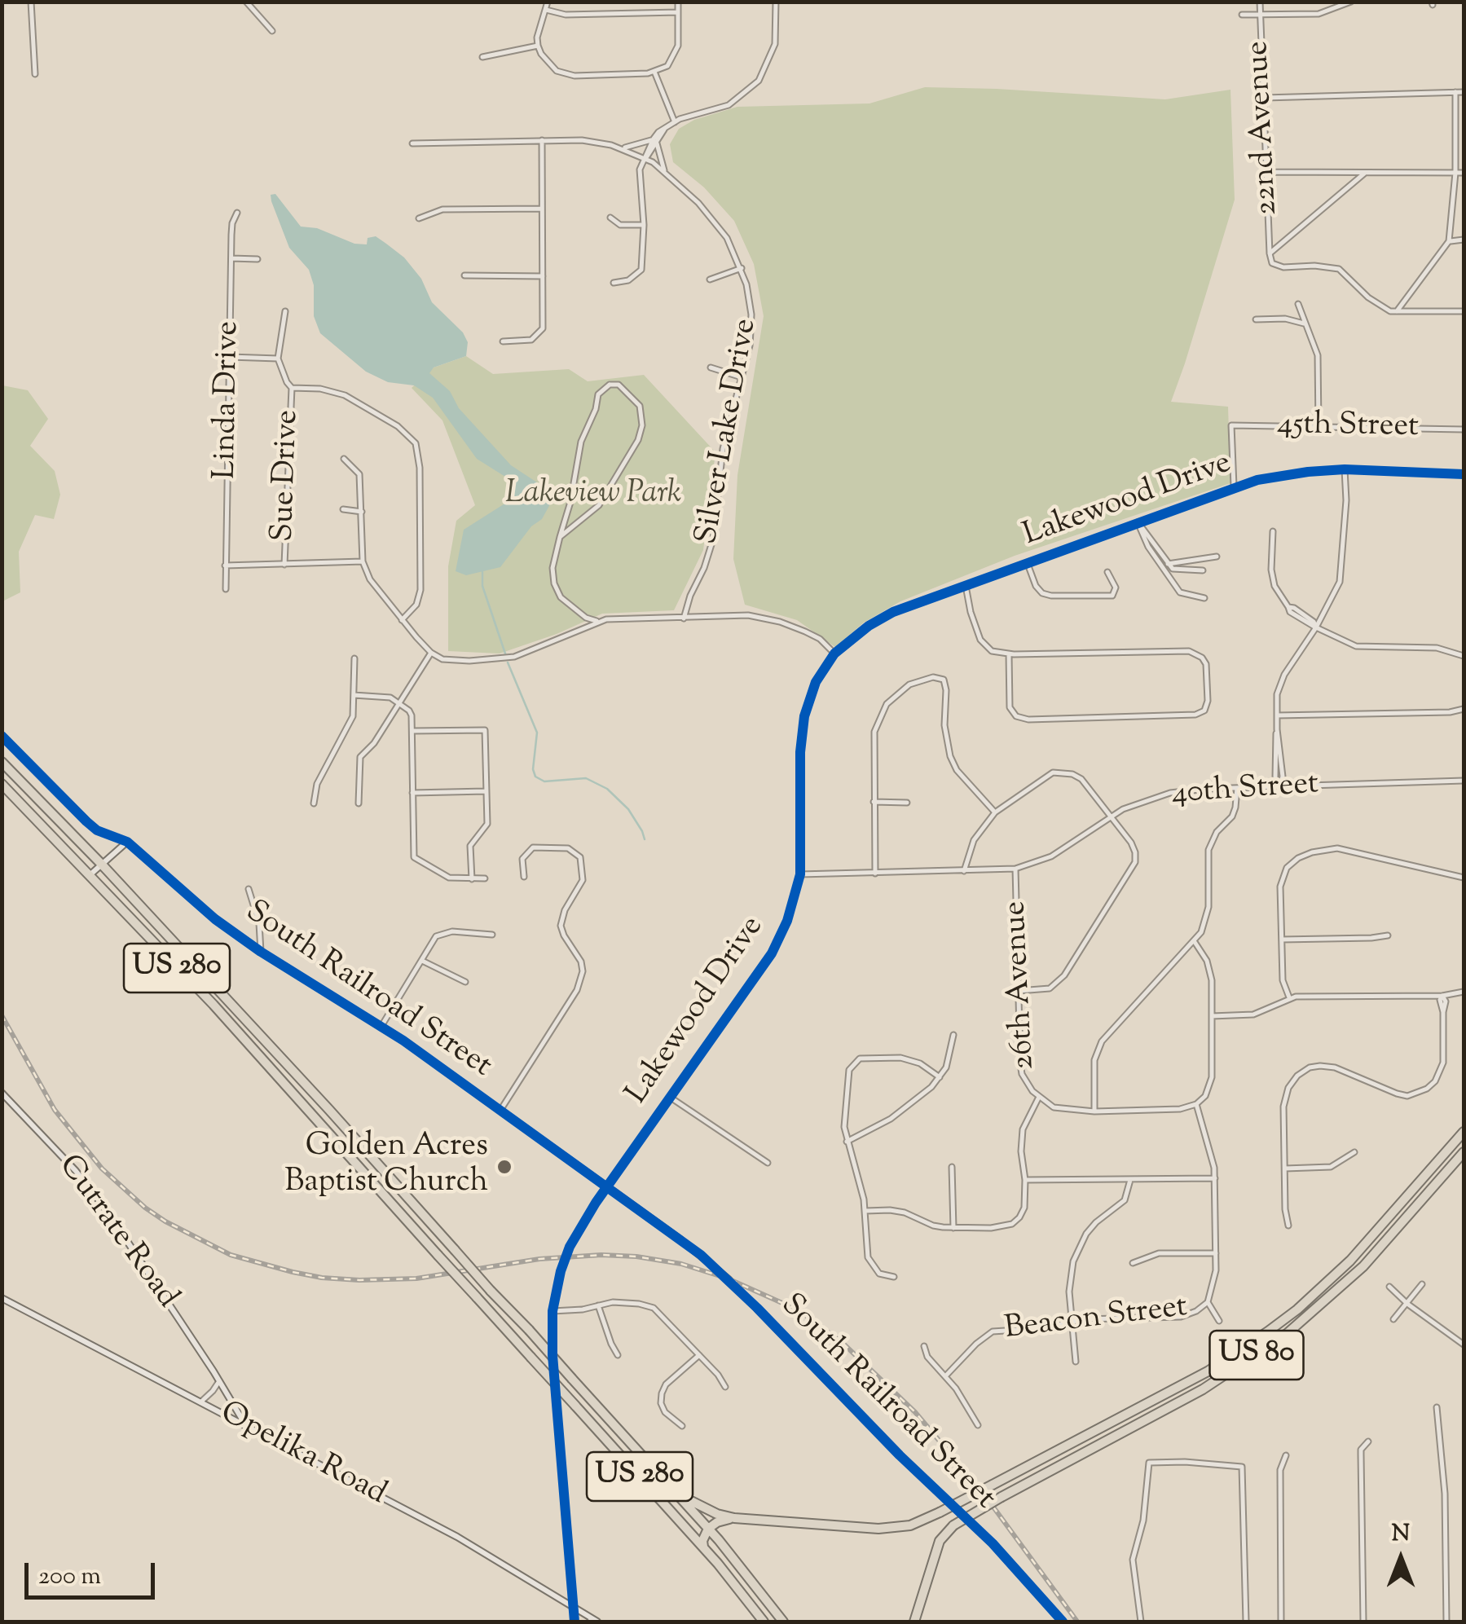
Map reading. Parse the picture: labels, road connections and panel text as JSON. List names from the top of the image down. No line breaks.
{"streets":{"highway":["US 280","US 80"],"street":["22nd Avenue","Linda Drive","45th Street","Silver Lake Drive","Sue Drive","Lakewood Drive","40th Street","26th Avenue","South Railroad Street","Cutrate Road","Beacon Street","Opelika Road"]},"crossings":[["45th Street","Lakewood Drive"],["Lakewood Drive","40th Street"],["Lakewood Drive","South Railroad Street"],["Lakewood Drive","Opelika Road"],["40th Street","26th Avenue"],["US 280","US 80"],["Cutrate Road","Opelika Road"]],"parks":["Lakeview Park"],"places":["Golden Acres Baptist Church"],"scale_bar":"200 m","north":"top"}
